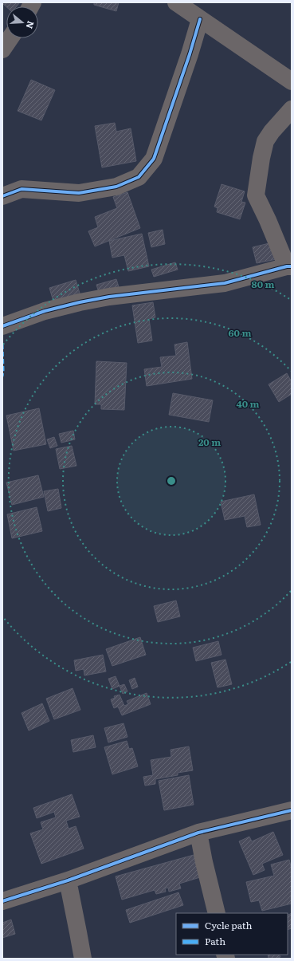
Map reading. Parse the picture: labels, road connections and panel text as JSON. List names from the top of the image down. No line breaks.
{"legend":["Cycle path","Path"],"north":"right","rings":["80 m","60 m","40 m","20 m"]}
